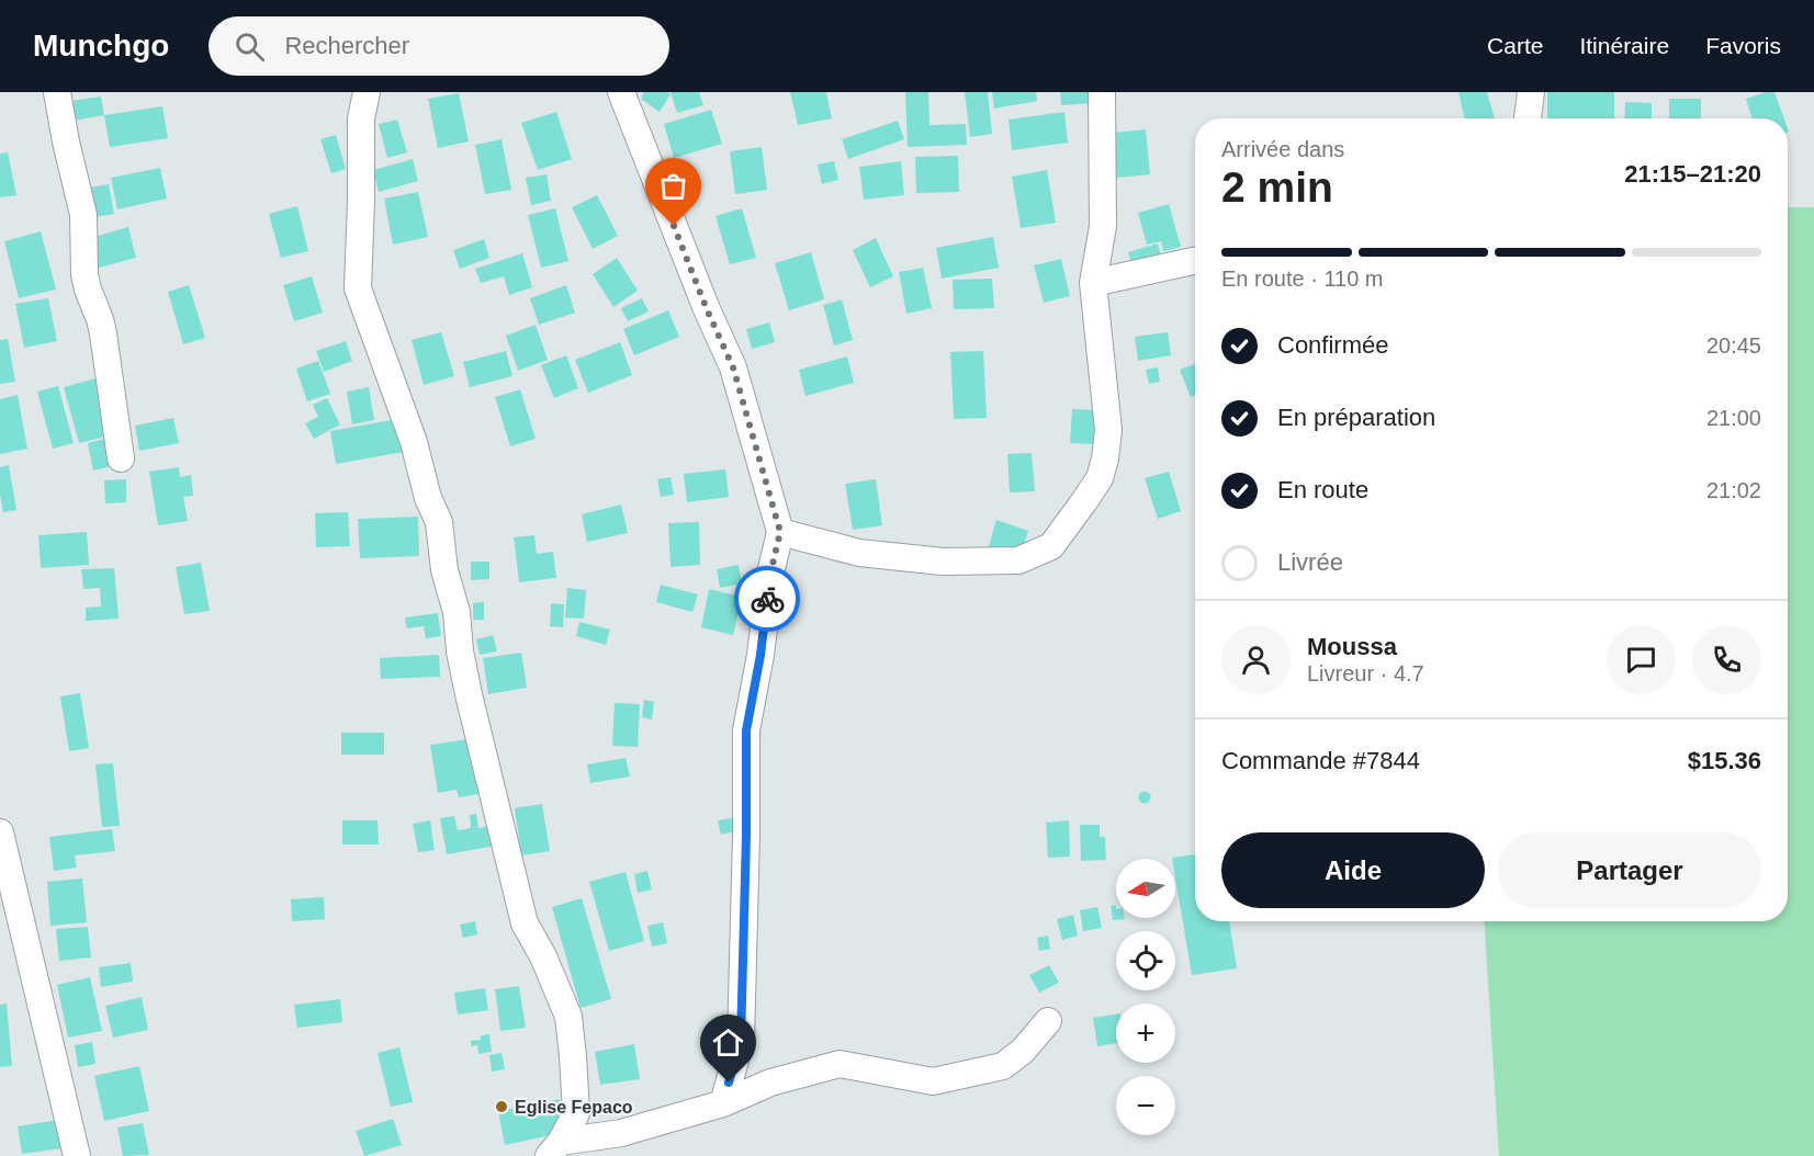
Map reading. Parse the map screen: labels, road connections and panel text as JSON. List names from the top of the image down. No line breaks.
{"places":["Eglise Fepaco"],"north":"left","page":{"header":"Munchgo","search":"Rechercher","nav":["Carte","Itinéraire","Favoris"],"heading":["2 min","Arrivée dans","21:15–21:20"],"panel":["Moussa","Livreur · 4.7","Commande #7844","$15.36"],"bar":"En route · 110 m","list":[["Confirmée","20:45"],["En préparation","21:00"],["En route","21:02"],"Livrée"],"buttons":["Aide","Partager"],"map_buttons":["+","−"]}}
